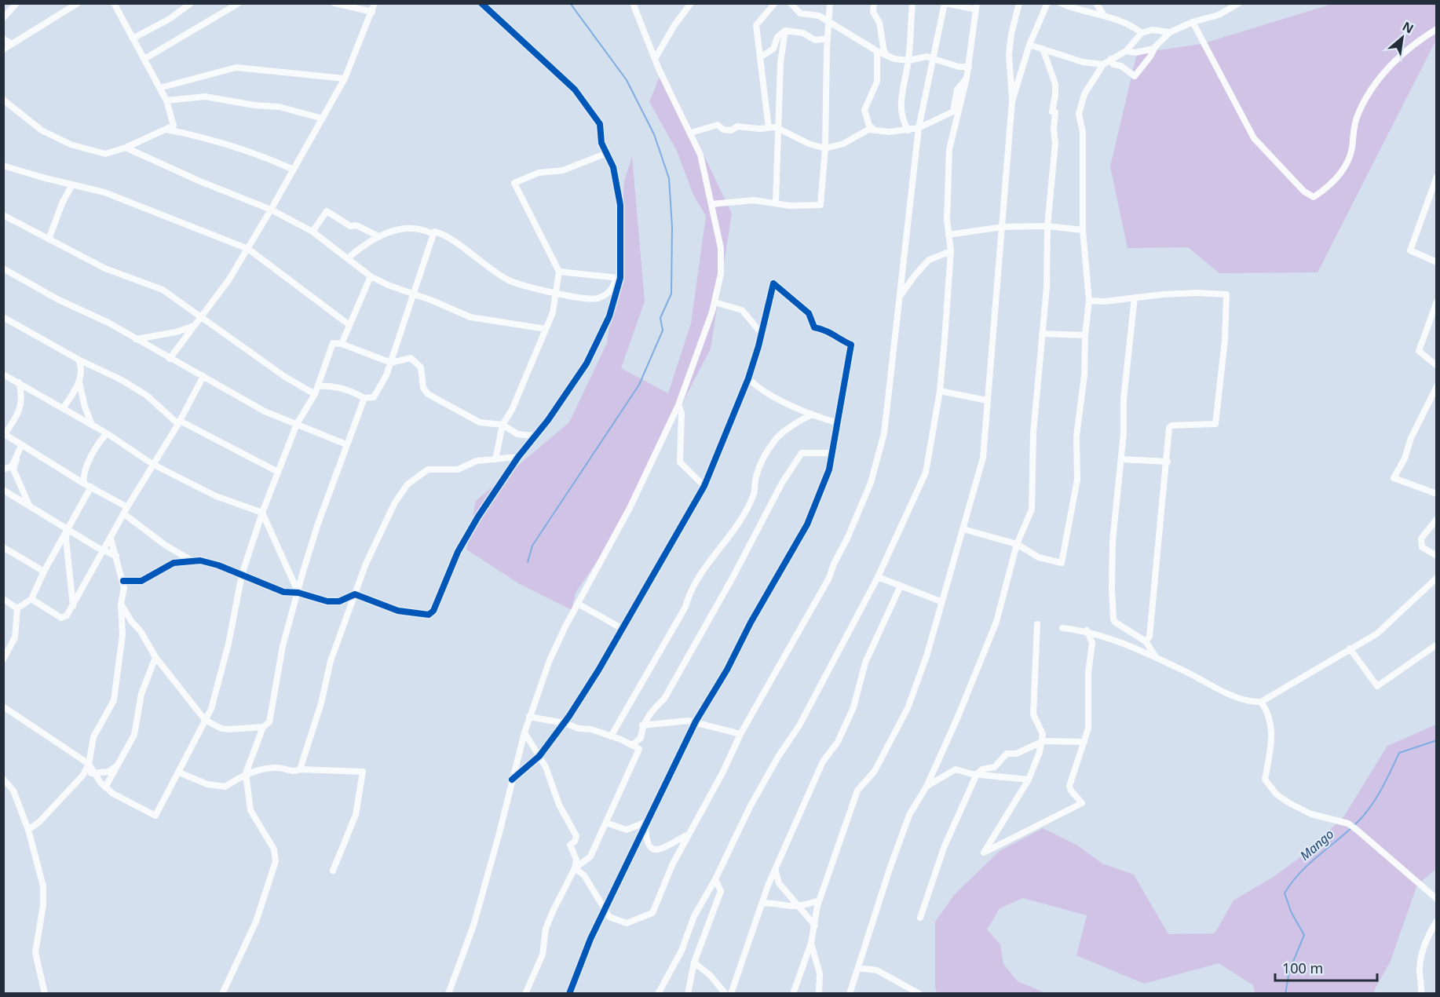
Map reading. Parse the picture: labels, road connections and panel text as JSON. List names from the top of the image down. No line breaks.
{"water":["Mango"],"scale_bar":"100 m","north":"top right"}
